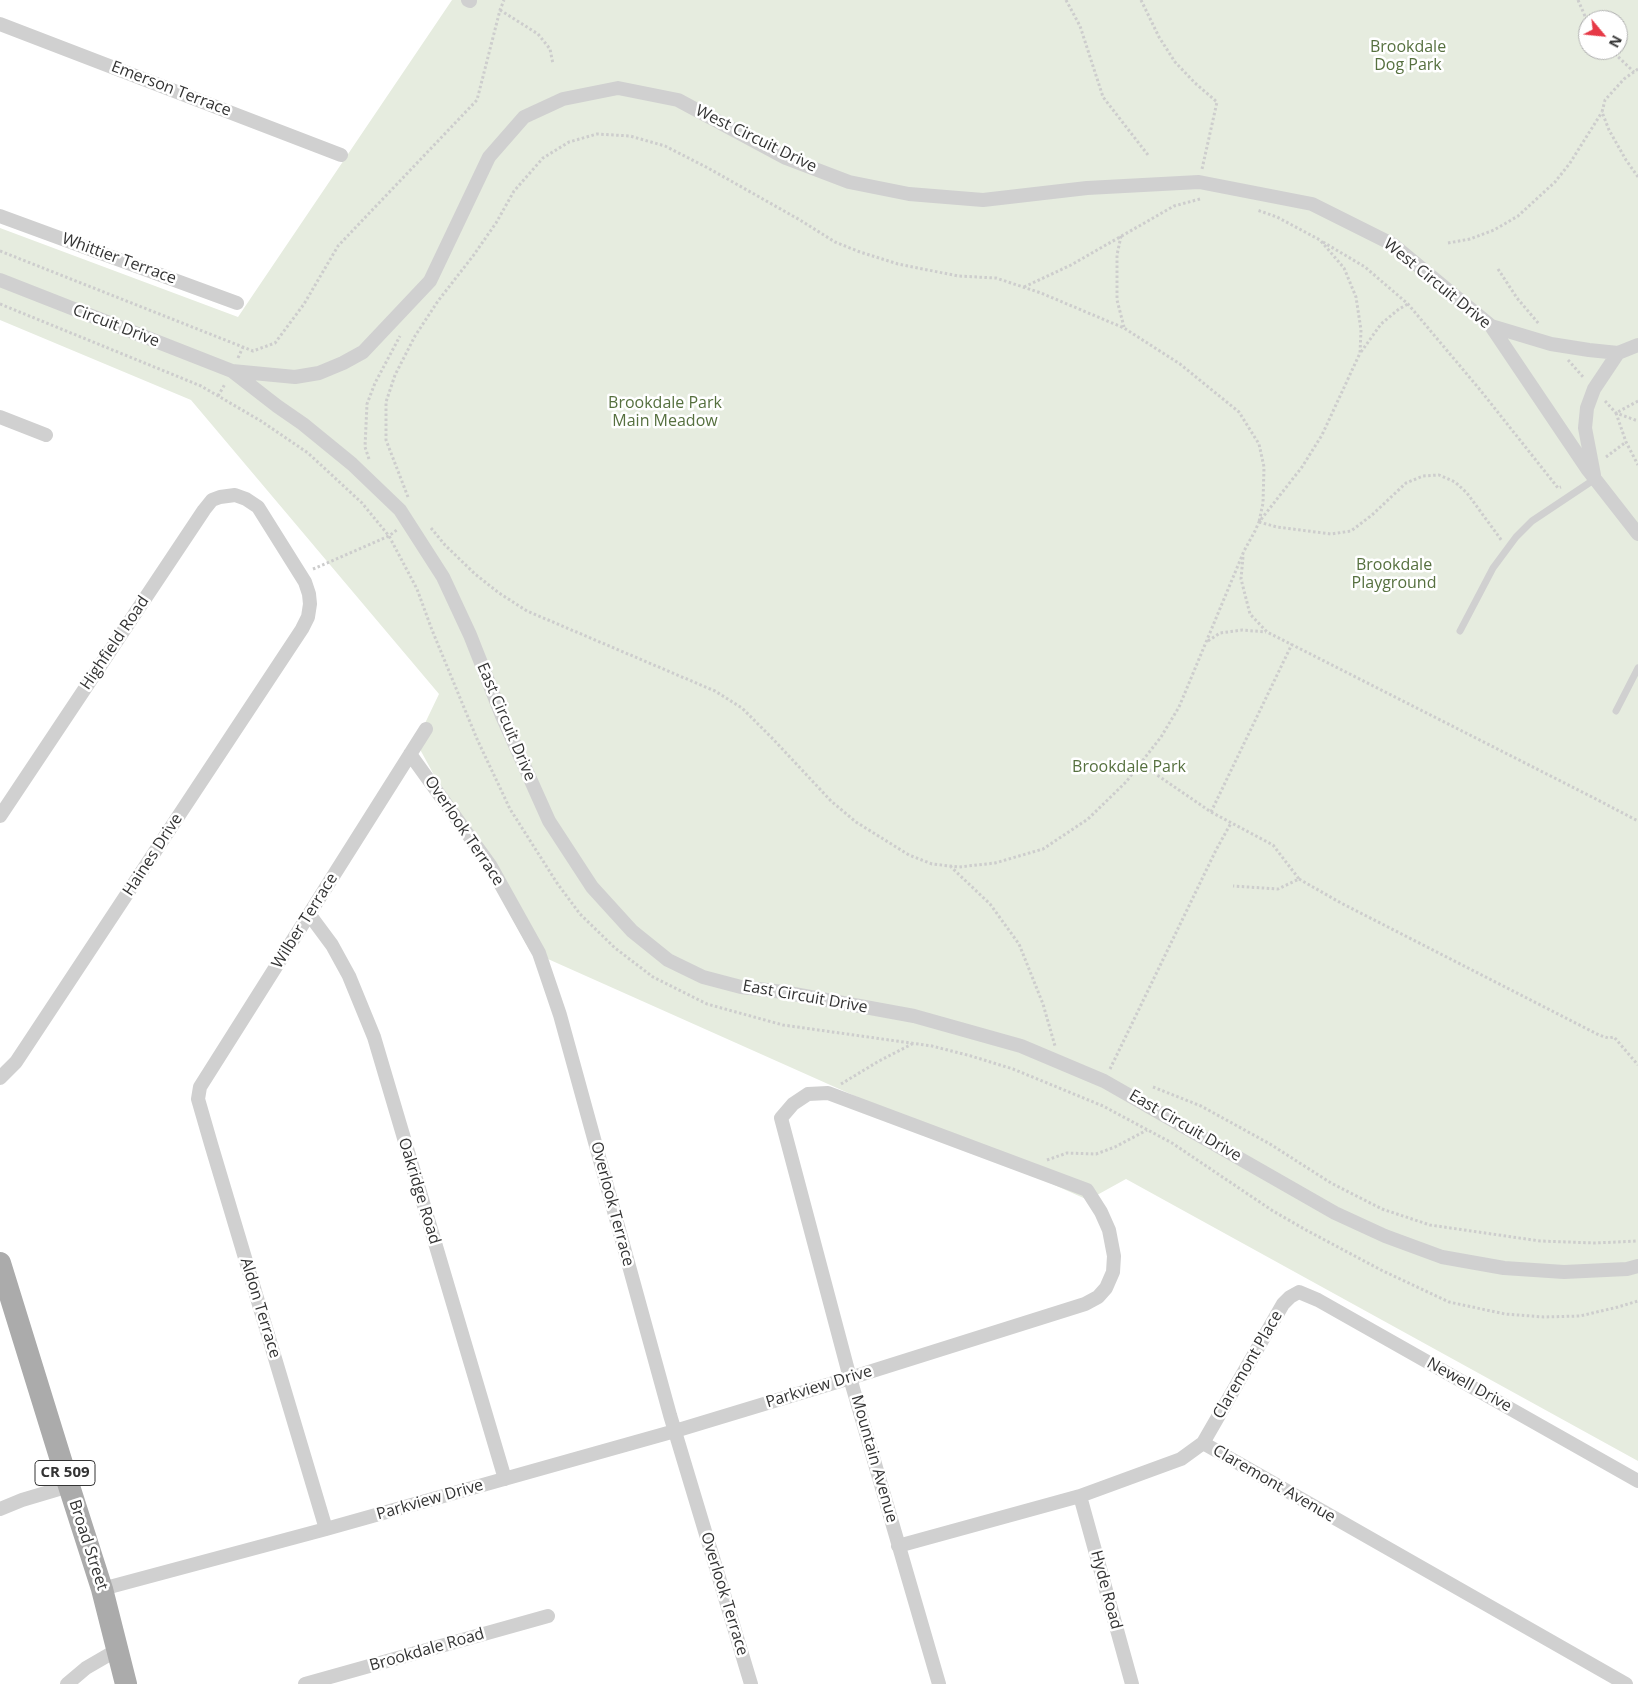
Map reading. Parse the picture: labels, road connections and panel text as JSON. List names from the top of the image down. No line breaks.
{"streets":{"main road":["CR 509","Broad Street"],"street":["Emerson Terrace","West Circuit Drive","Whittier Terrace","Circuit Drive","Highfield Road","East Circuit Drive","Overlook Terrace","Haines Drive","Wilber Terrace","Oakridge Road","Aldon Terrace","Claremont Place","Newell Drive","Parkview Drive","Mountain Avenue","Claremont Avenue","Hyde Road","Brookdale Road"]},"crossings":[["West Circuit Drive","Circuit Drive"],["West Circuit Drive","East Circuit Drive"],["Circuit Drive","East Circuit Drive"],["Highfield Road","Haines Drive"],["Overlook Terrace","Wilber Terrace"],["Overlook Terrace","Parkview Drive"],["Wilber Terrace","Oakridge Road"],["Wilber Terrace","Aldon Terrace"],["Oakridge Road","Parkview Drive"],["Aldon Terrace","Parkview Drive"],["Claremont Place","Newell Drive"],["Claremont Place","Claremont Avenue"],["Parkview Drive","Mountain Avenue"],["Parkview Drive","Broad Street"],["Mountain Avenue","Claremont Avenue"],["Claremont Avenue","Hyde Road"]],"parks":["Brookdale Dog Park","Brookdale Park Main Meadow","Brookdale Playground","Brookdale Park"],"north":"bottom right"}
